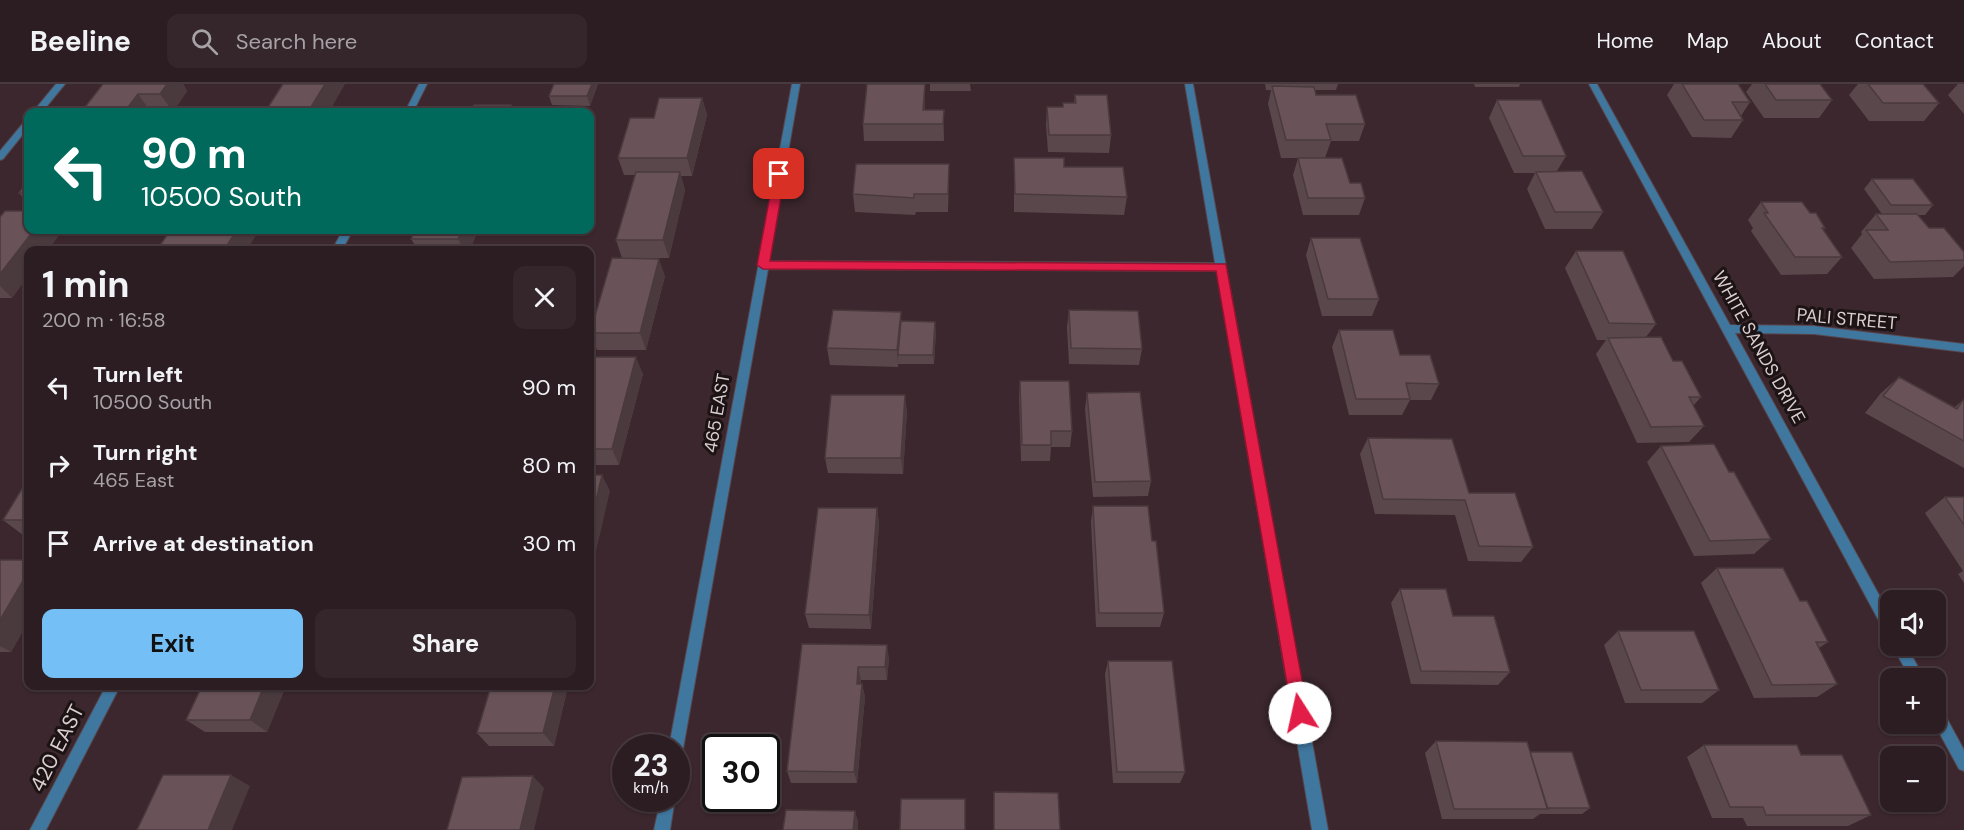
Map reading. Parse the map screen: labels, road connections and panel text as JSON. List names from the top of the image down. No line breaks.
{"streets":{"street":["PALI STREET","WHITE SANDS DRIVE","465 EAST","420 EAST"]},"crossings":[["PALI STREET","WHITE SANDS DRIVE"]],"page":{"header":"Beeline","search":"Search here","nav":["Home","Map","About","Contact"],"turn":["90 m","10500 South"],"heading":["1 min","200 m · 16:58"],"list":[{"name":"Turn left","note":"10500 South","value":"90 m"},{"name":"Turn right","note":"465 East","value":"80 m"},{"name":"Arrive at destination","value":"30 m"}],"map_buttons":["+","−"],"buttons":["Exit","Share"],"speed":"23 km/h","limit":"30"}}
